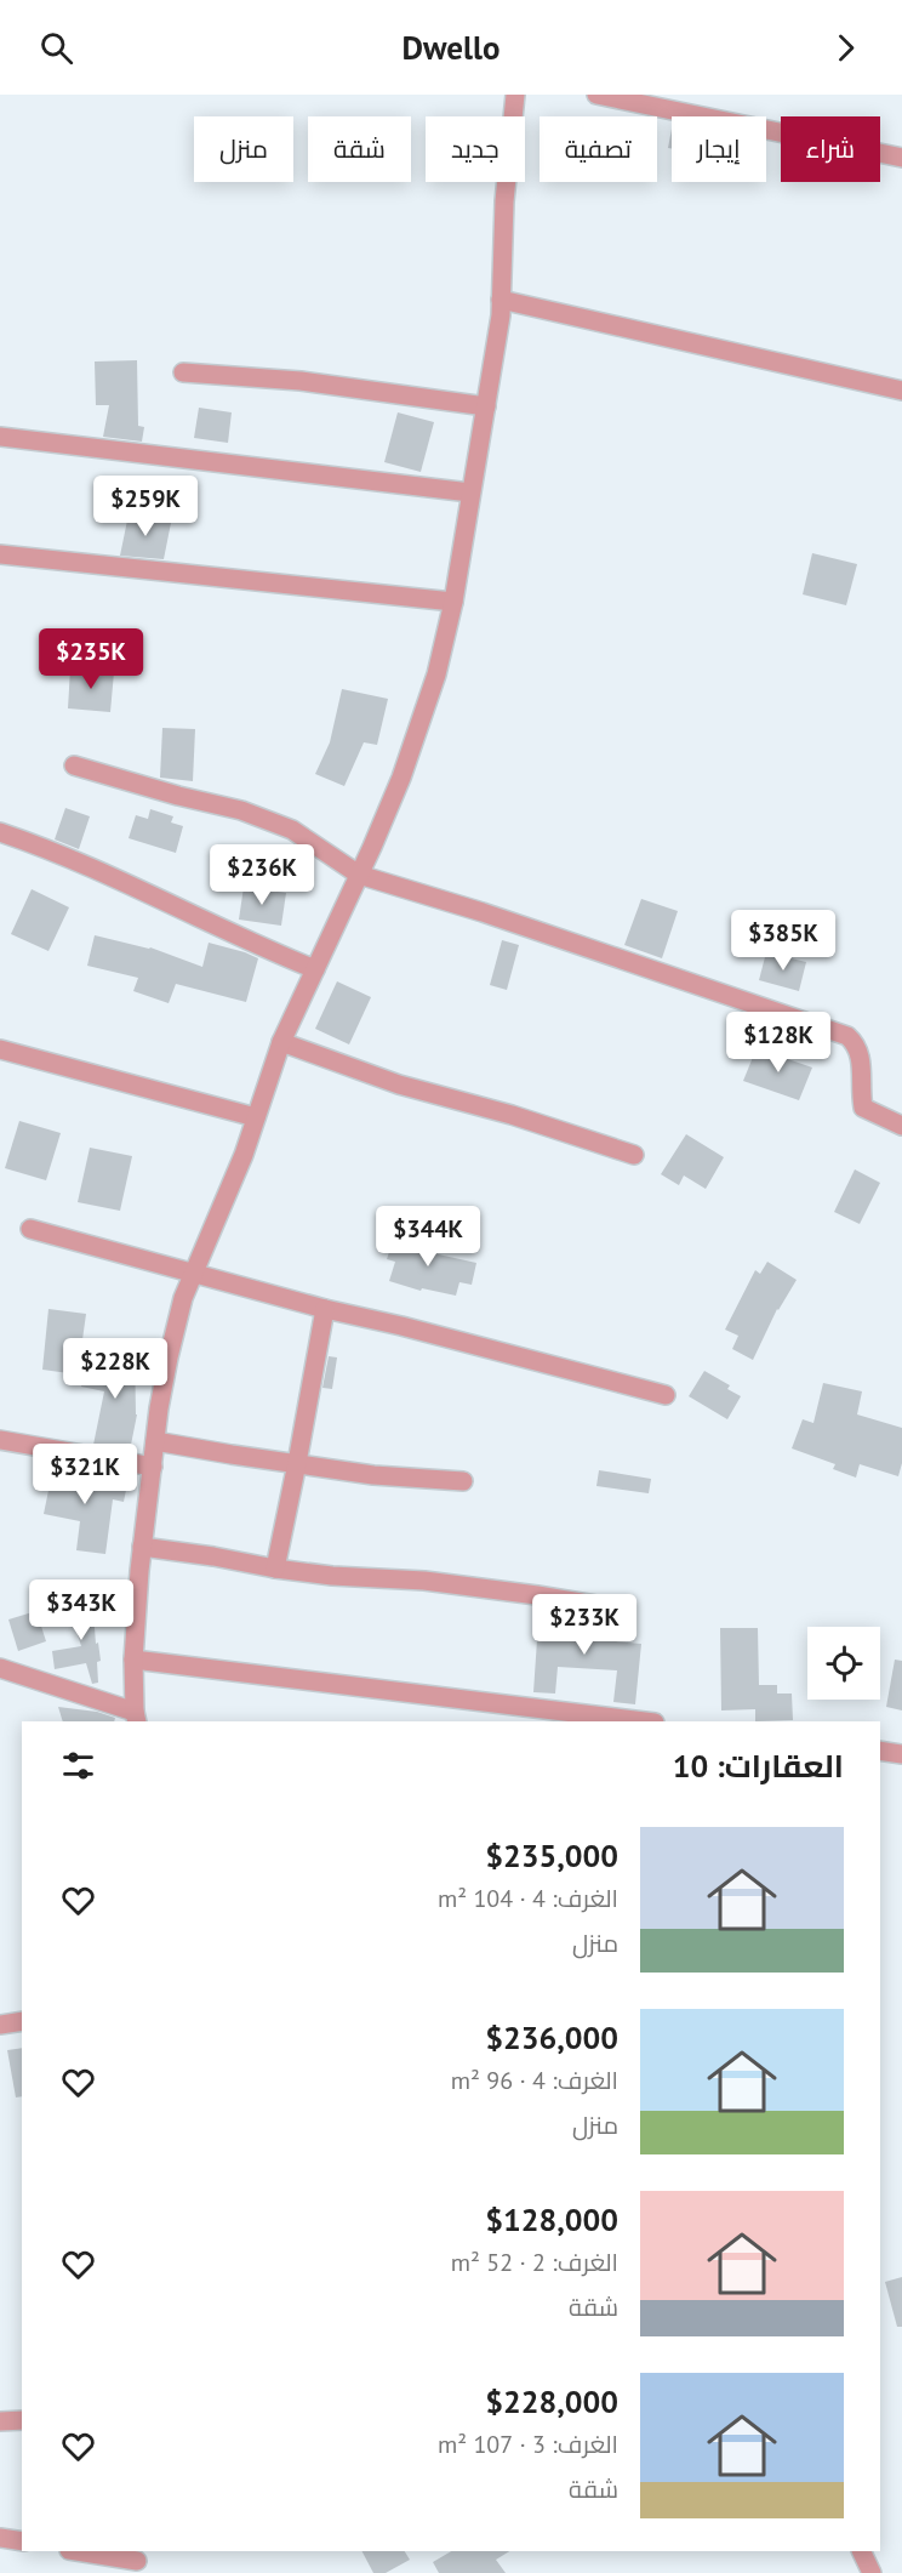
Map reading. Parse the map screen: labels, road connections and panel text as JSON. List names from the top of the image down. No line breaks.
{"page":{"header":"Dwello","chip":["شراء","إيجار","تصفية","جديد","شقة","منزل"],"price":["$259K","$235K","$236K","$385K","$128K","$344K","$228K","$321K","$343K","$233K"],"heading":"العقارات: 10","list":[{"name":"$235,000","note":"الغرف: 4 · 104 m² · منزل"},{"name":"$236,000","note":"الغرف: 4 · 96 m² · منزل"},{"name":"$128,000","note":"الغرف: 2 · 52 m² · شقة"},{"name":"$228,000","note":"الغرف: 3 · 107 m² · شقة"}]}}
